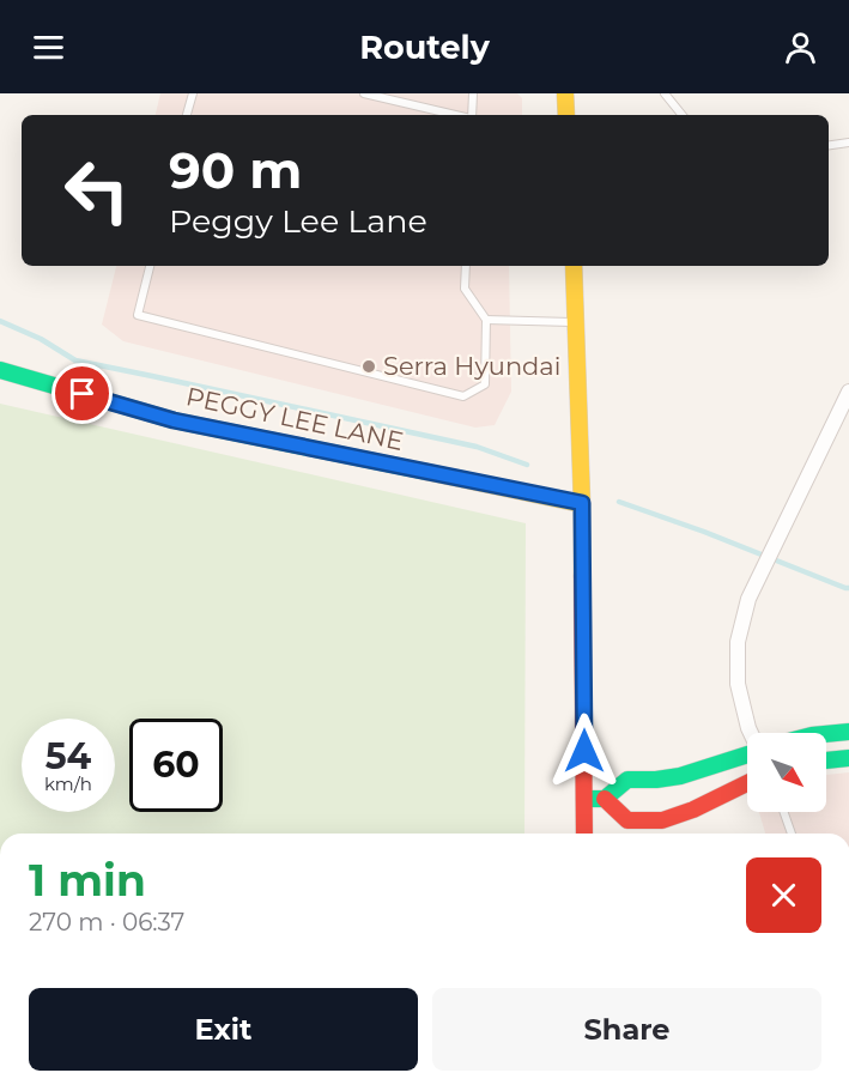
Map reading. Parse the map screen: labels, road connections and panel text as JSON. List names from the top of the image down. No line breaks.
{"streets":{"street":["PEGGY LEE LANE"]},"places":["Serra Hyundai"],"north":"bottom right","page":{"header":"Routely","turn":["90 m","Peggy Lee Lane"],"speed":"54 km/h","limit":"60","heading":["1 min","270 m · 06:37"],"buttons":["Exit","Share"]}}
